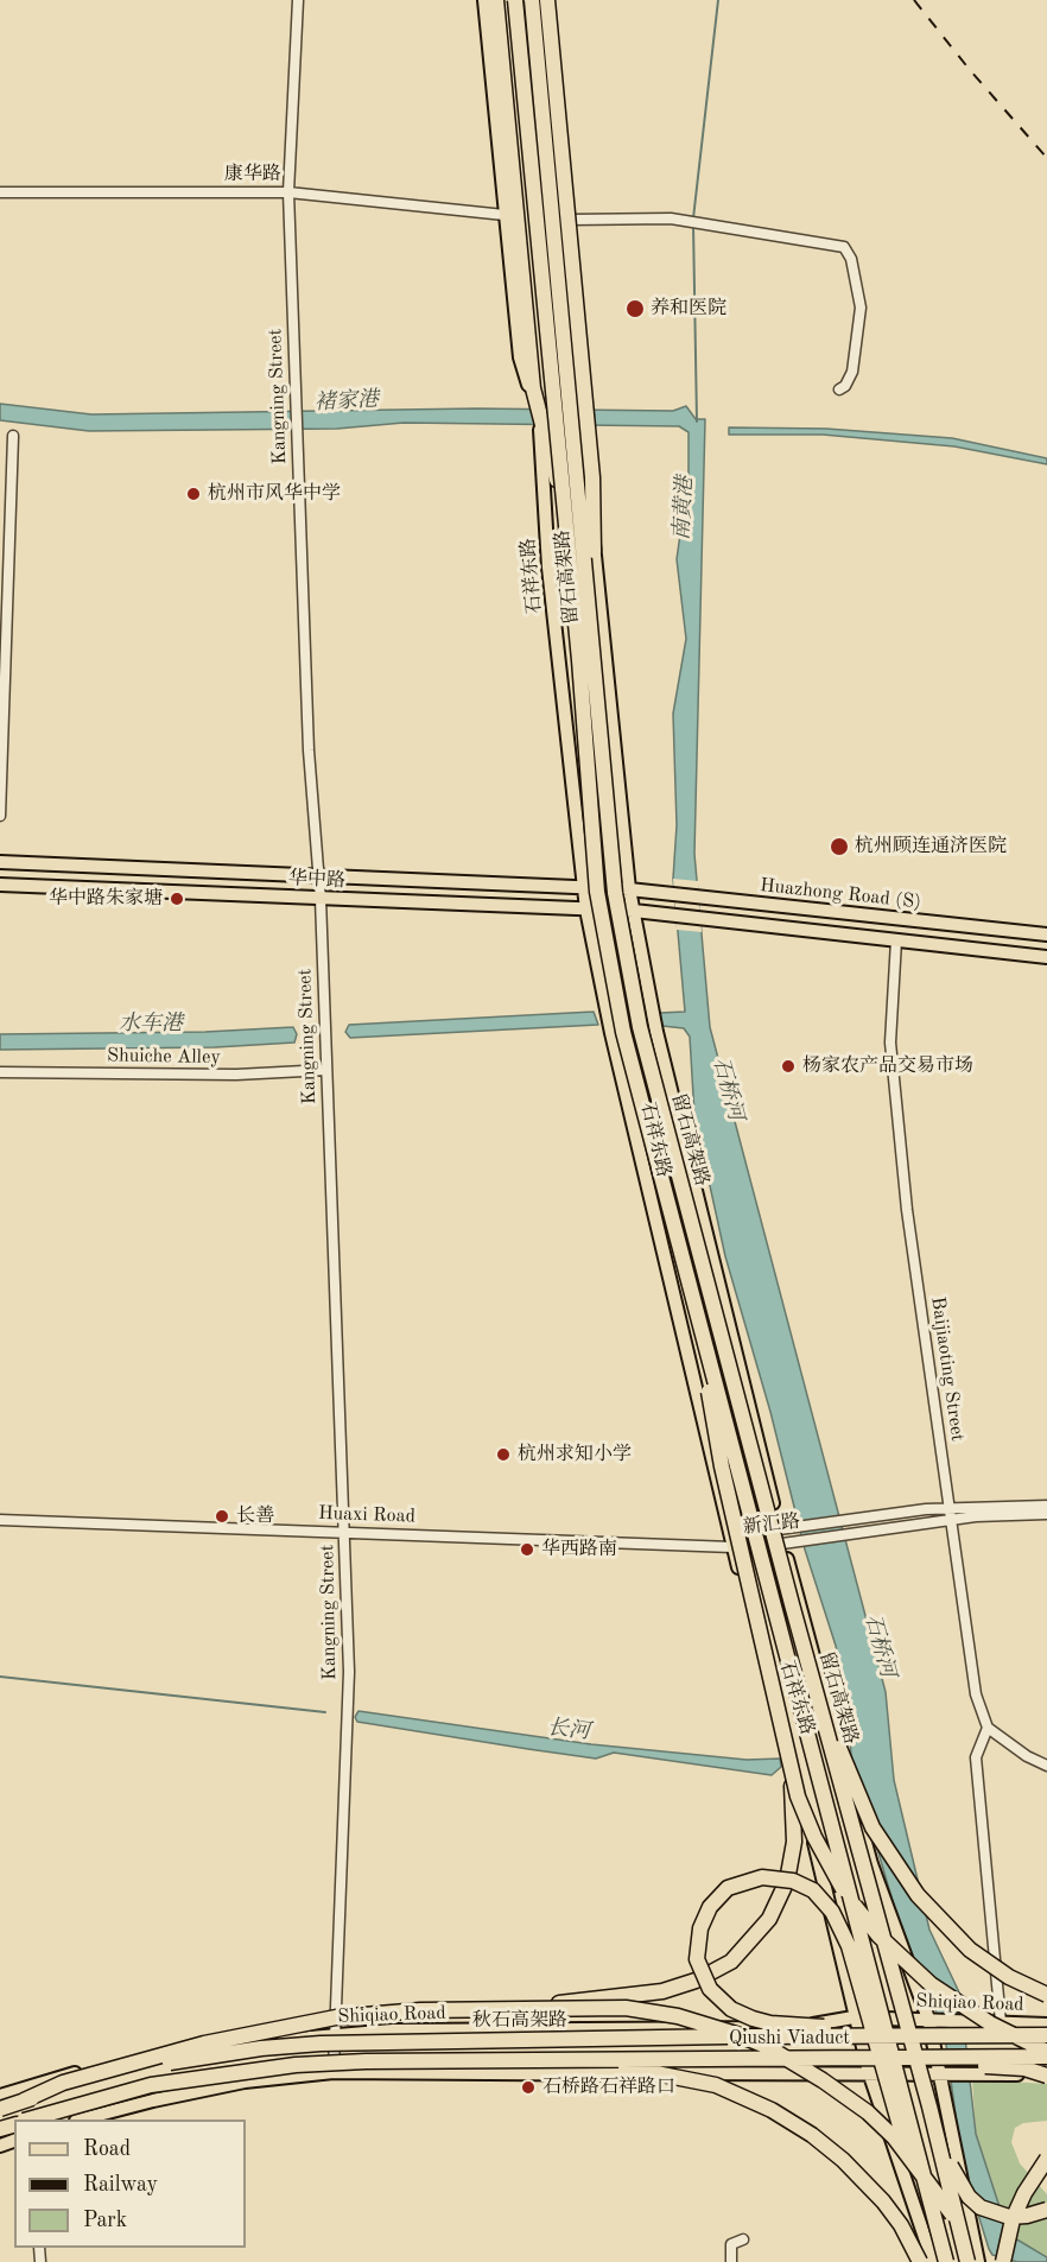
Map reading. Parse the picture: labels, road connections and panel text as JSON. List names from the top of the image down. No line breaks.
{"streets":{"highway":["留石高架路","秋石高架路","Qiushi Viaduct"],"main road":["石祥东路","华中路","Huazhong Road (S)","Shiqiao Road"],"street":["康华路","Kangning Street","Shuiche Alley","Baijiaoting Street","Huaxi Road","新汇路"]},"crossings":[["康华路","Kangning Street"],["康华路","石祥东路"],["Kangning Street","华中路"],["Kangning Street","Shuiche Alley"],["Kangning Street","Huaxi Road"],["Kangning Street","Shiqiao Road"],["石祥东路","华中路"],["石祥东路","Huazhong Road (S)"],["石祥东路","Huaxi Road"],["石祥东路","新汇路"],["石祥东路","Shiqiao Road"],["华中路","Huazhong Road (S)"],["Huazhong Road (S)","Baijiaoting Street"],["Baijiaoting Street","新汇路"],["Huaxi Road","新汇路"],["秋石高架路","Qiushi Viaduct"]],"water":["褚家港","南黄港","水车港","石桥河","长河"],"places":["养和医院","杭州市风华中学","杭州顾连通济医院","华中路朱家塘","杨家农产品交易市场","杭州求知小学","长善","华西路南","石桥路石祥路口"],"legend":["Road","Railway","Park"]}
